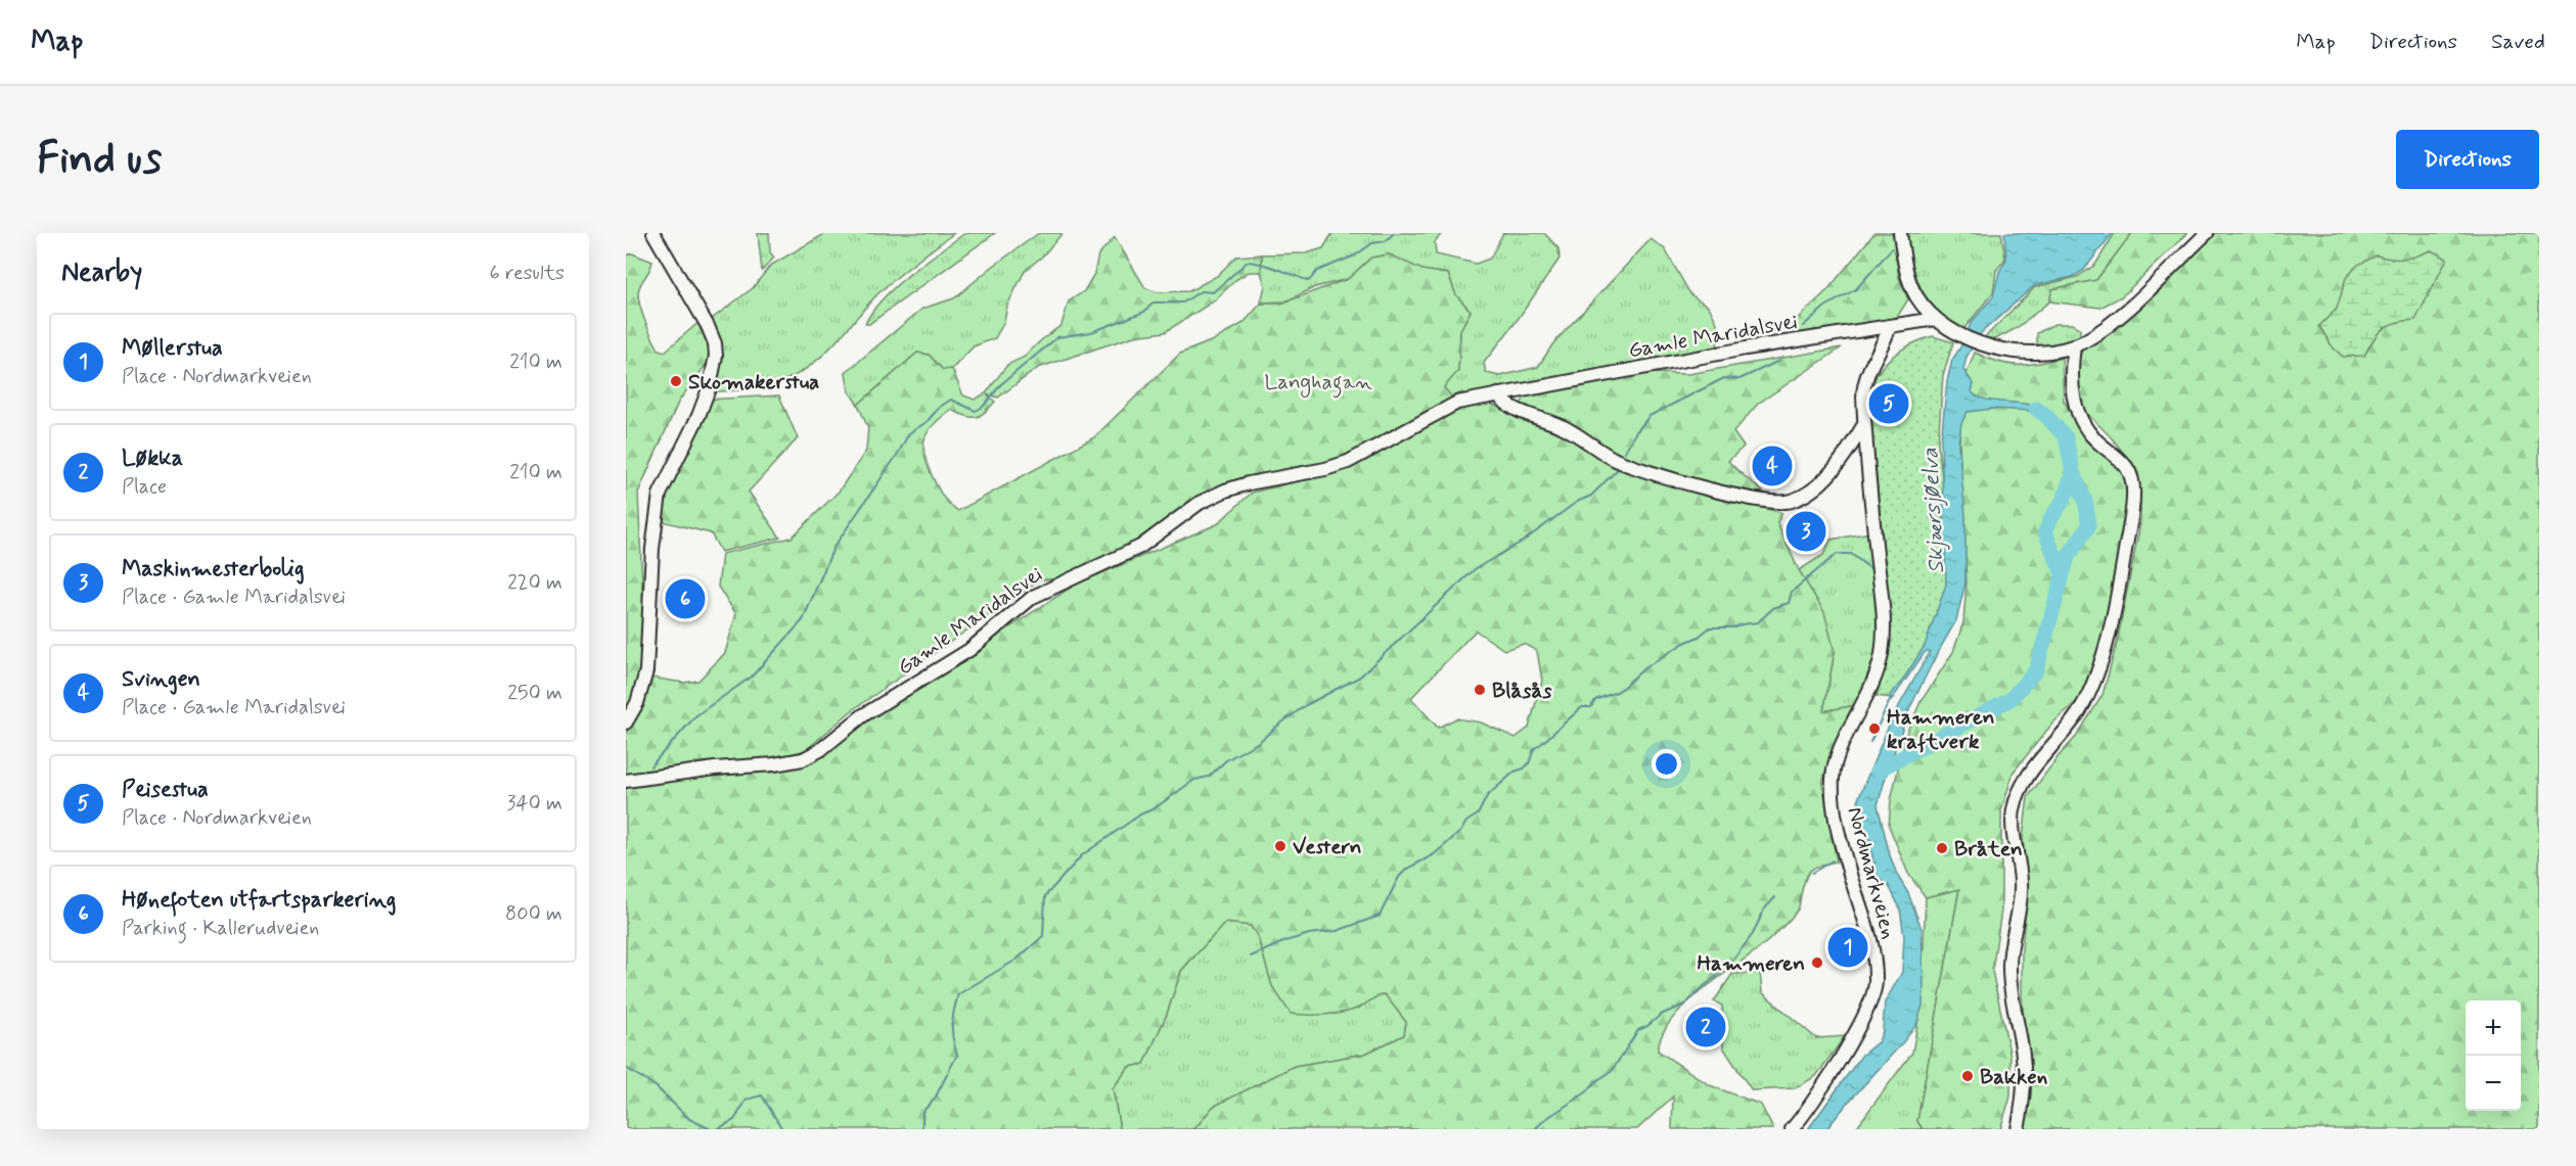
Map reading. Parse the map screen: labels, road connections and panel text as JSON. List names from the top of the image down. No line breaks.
{"streets":{"street":["Gamle Maridalsvei","Nordmarkveien"]},"crossings":[["Gamle Maridalsvei","Nordmarkveien"]],"water":["Skjærsjøelva"],"parks":["Langhagan"],"places":["Skomakerstua","Blåsås","Hammeren kraftverk","Vestern","Bråten","Hammeren","Bakken"],"page":{"header":"Map","nav":["Map","Directions","Saved"],"buttons":"Directions","title":"Find us","heading":["Nearby","6 results"],"list":[{"mark":"1","name":"Møllerstua","note":"Place · Nordmarkveien","value":"210 m"},{"mark":"2","name":"Løkka","note":"Place","value":"210 m"},{"mark":"3","name":"Maskinmesterbolig","note":"Place · Gamle Maridalsvei","value":"220 m"},{"mark":"4","name":"Svingen","note":"Place · Gamle Maridalsvei","value":"250 m"},{"mark":"5","name":"Peisestua","note":"Place · Nordmarkveien","value":"340 m"},{"mark":"6","name":"Hønefoten utfartsparkering","note":"Parking · Kallerudveien","value":"800 m"}],"pins":["5","4","3","6","1","2"],"map_buttons":["+","−"]}}
